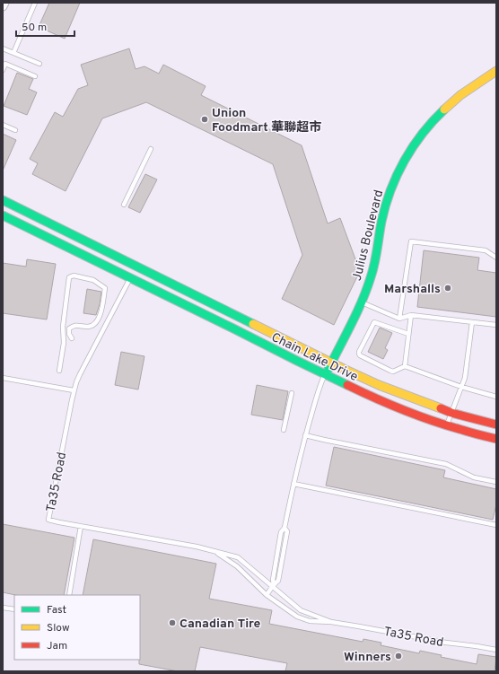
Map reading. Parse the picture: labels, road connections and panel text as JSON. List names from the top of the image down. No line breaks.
{"streets":{"street":["Julius Boulevard","Chain Lake Drive"],"lane":["Ta35 Road"]},"crossings":[["Julius Boulevard","Chain Lake Drive"]],"places":["Union Foodmart 華聯超市","Marshalls","Canadian Tire","Winners"],"legend":["Fast","Slow","Jam"],"scale_bar":"50 m"}
